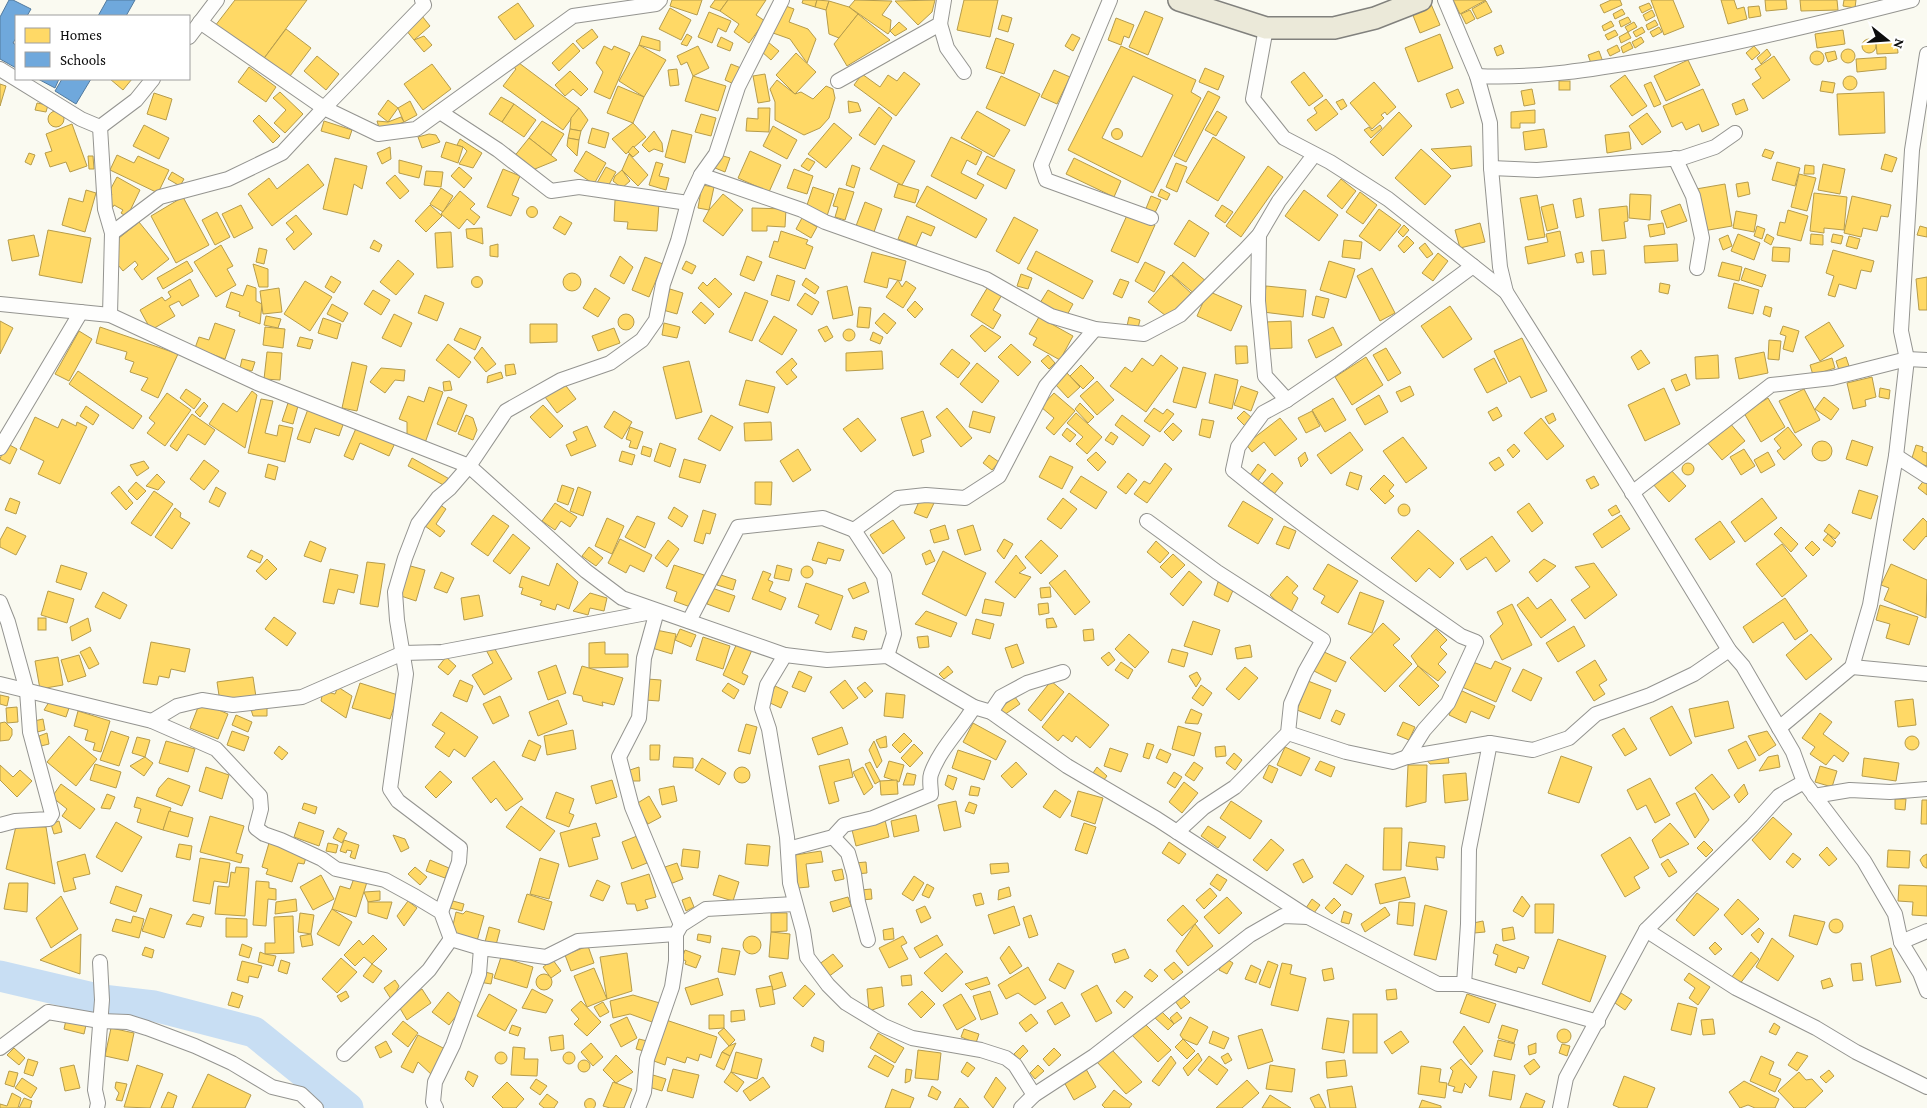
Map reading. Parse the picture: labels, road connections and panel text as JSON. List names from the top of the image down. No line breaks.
{"legend":["Homes","Schools"],"north":"right"}
